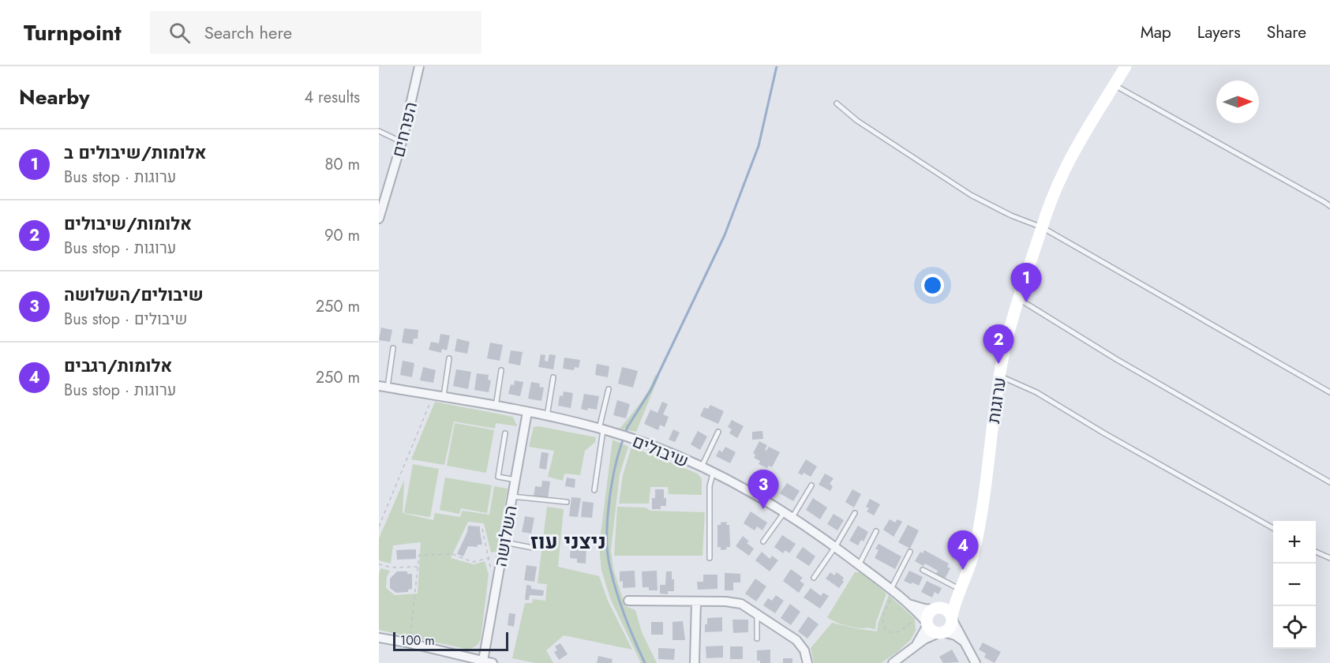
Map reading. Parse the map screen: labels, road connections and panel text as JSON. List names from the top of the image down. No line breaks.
{"streets":{"street":["הפרחים","ערוגות","שיבולים","השלושה"]},"crossings":[["ערוגות","שיבולים"],["שיבולים","השלושה"]],"districts":["ניצני עוז"],"scale_bar":"100 m","north":"right","page":{"header":"Turnpoint","search":"Search here","nav":["Map","Layers","Share"],"heading":["Nearby","4 results"],"list":[{"mark":"1","name":"אלומות/שיבולים ב","note":"Bus stop · ערוגות","value":"80 m"},{"mark":"2","name":"אלומות/שיבולים","note":"Bus stop · ערוגות","value":"90 m"},{"mark":"3","name":"שיבולים/השלושה","note":"Bus stop · שיבולים","value":"250 m"},{"mark":"4","name":"אלומות/רגבים","note":"Bus stop · ערוגות","value":"250 m"}],"pins":["1","2","3","4"],"map_buttons":["+","−"],"scale":"100 m"}}
